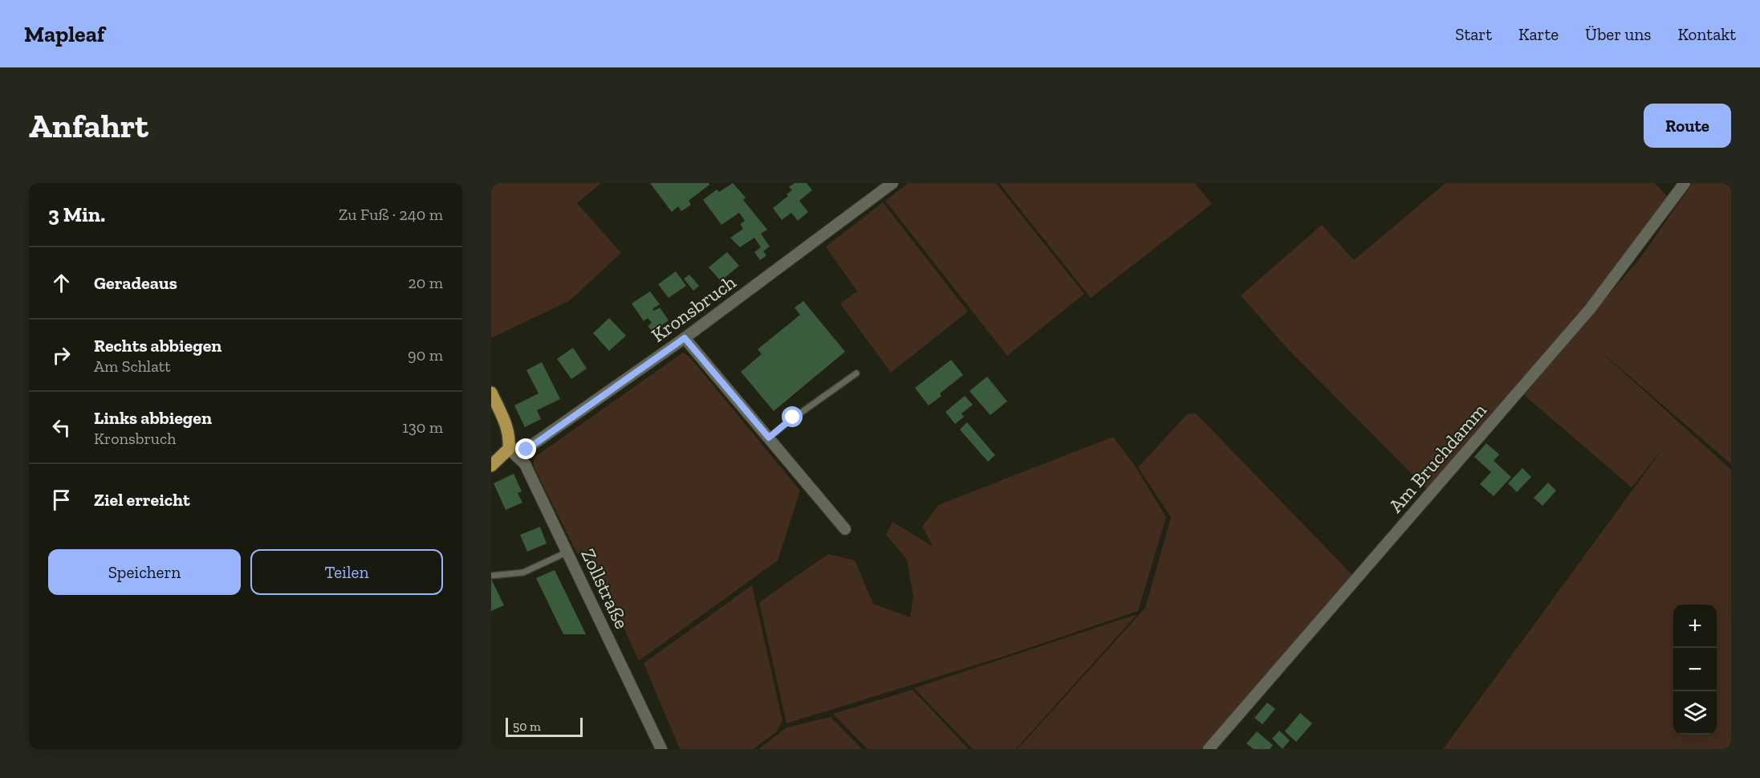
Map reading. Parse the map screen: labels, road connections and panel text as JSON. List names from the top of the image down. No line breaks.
{"streets":{"street":["Kronsbruch","Am Bruchdamm","Zollstraße"]},"crossings":[["Kronsbruch","Zollstraße"]],"scale_bar":"50 m","page":{"header":"Mapleaf","nav":["Start","Karte","Über uns","Kontakt"],"buttons":["Route",["Speichern","Teilen"]],"title":"Anfahrt","heading":["3 Min.","Zu Fuß · 240 m"],"list":[["Geradeaus","20 m"],["Rechts abbiegen","Am Schlatt","90 m"],["Links abbiegen","Kronsbruch","130 m"],"Ziel erreicht"],"map_buttons":["+","−"],"scale":"50 m"}}
